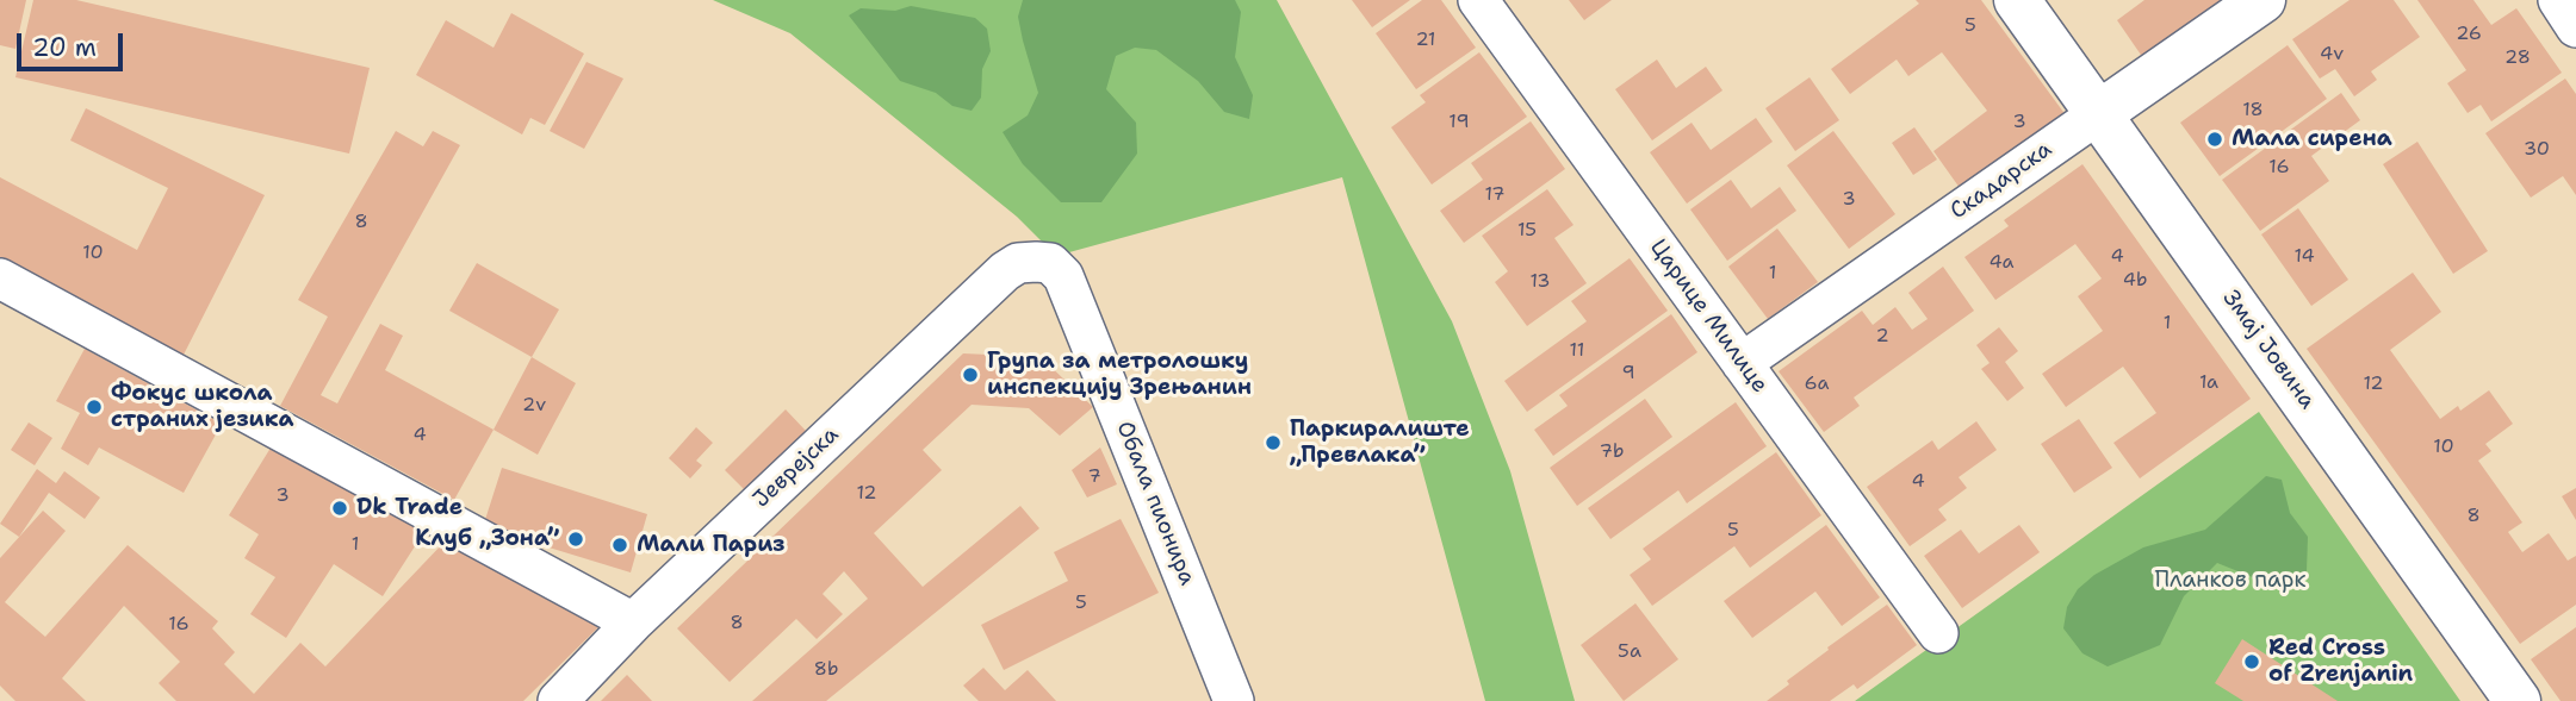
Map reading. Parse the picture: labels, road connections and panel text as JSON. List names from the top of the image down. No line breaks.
{"streets":{"street":["Скадарска","Царице Милице","Змај Јовина","Јеврејска","Обала пионира"]},"crossings":[["Скадарска","Царице Милице"],["Скадарска","Змај Јовина"],["Јеврејска","Обала пионира"]],"parks":["Планков парк"],"places":["Мала сирена","Група за метролошку инспекцију Зрењанин","Фокус школа страних језика","Паркиралиште „Превлака”","Dk Trade","Клуб „Зона”","Мали Париз","Red Cross of Zrenjanin"],"house_numbers":["5","26","21","4v","28","18","19","3","30","16","17","3","8","15","10","4","14","4a","1","4b","13","1","2","11","9","1a","6a","12","2v","4","10","7b","7","4","12","3","8","5","1","5","8","16","5a","8b"],"scale_bar":"20 m"}
